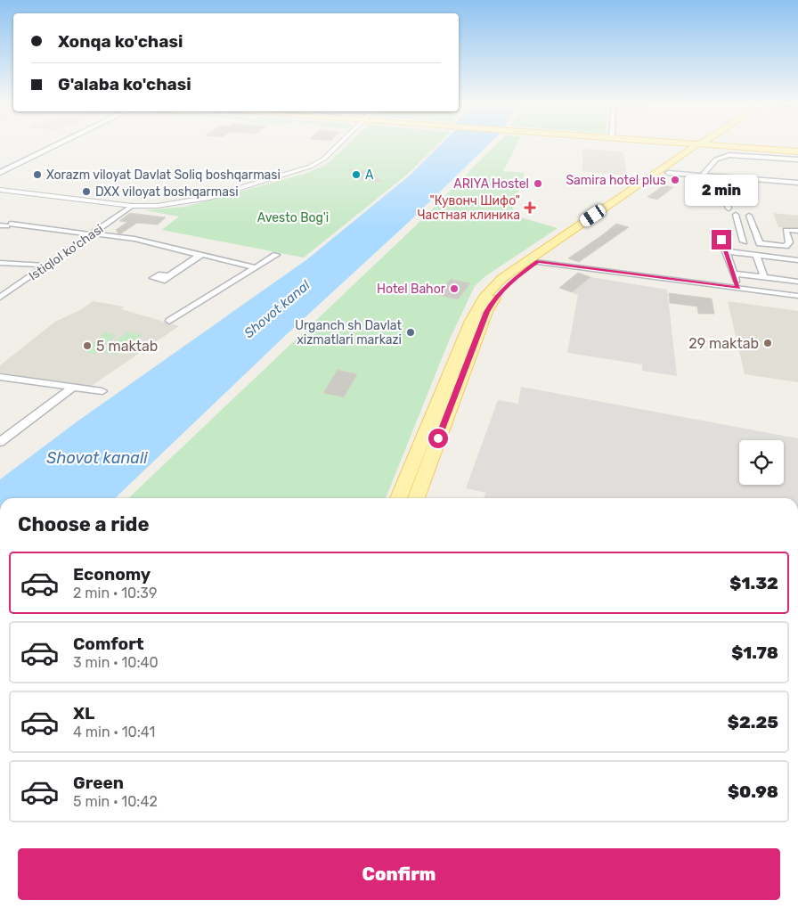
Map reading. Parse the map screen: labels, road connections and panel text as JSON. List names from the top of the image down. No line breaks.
{"streets":{"street":["Istiqlol ko'chasi"]},"water":["Shovot kanal","Shovot kanali"],"parks":["Avesto Bog'i"],"places":{"other":["Xorazm viloyat Davlat Soliq boshqarmasi","A","Samira hotel plus","ARIYA Hostel","DXX viloyat boshqarmasi","Hotel Bahor","Urganch sh Davlat xizmatlari markazi","29 maktab","5 maktab"],"health":["\"Кувонч Шифо\" Частная клиника"]},"page":{"banner":["Xonqa ko'chasi","G'alaba ko'chasi"],"bubble":"2 min","heading":"Choose a ride","list":[{"name":"Economy","note":"2 min · 10:39","value":"$1.32"},{"name":"Comfort","note":"3 min · 10:40","value":"$1.78"},{"name":"XL","note":"4 min · 10:41","value":"$2.25"},{"name":"Green","note":"5 min · 10:42","value":"$0.98"}],"buttons":"Confirm"}}
